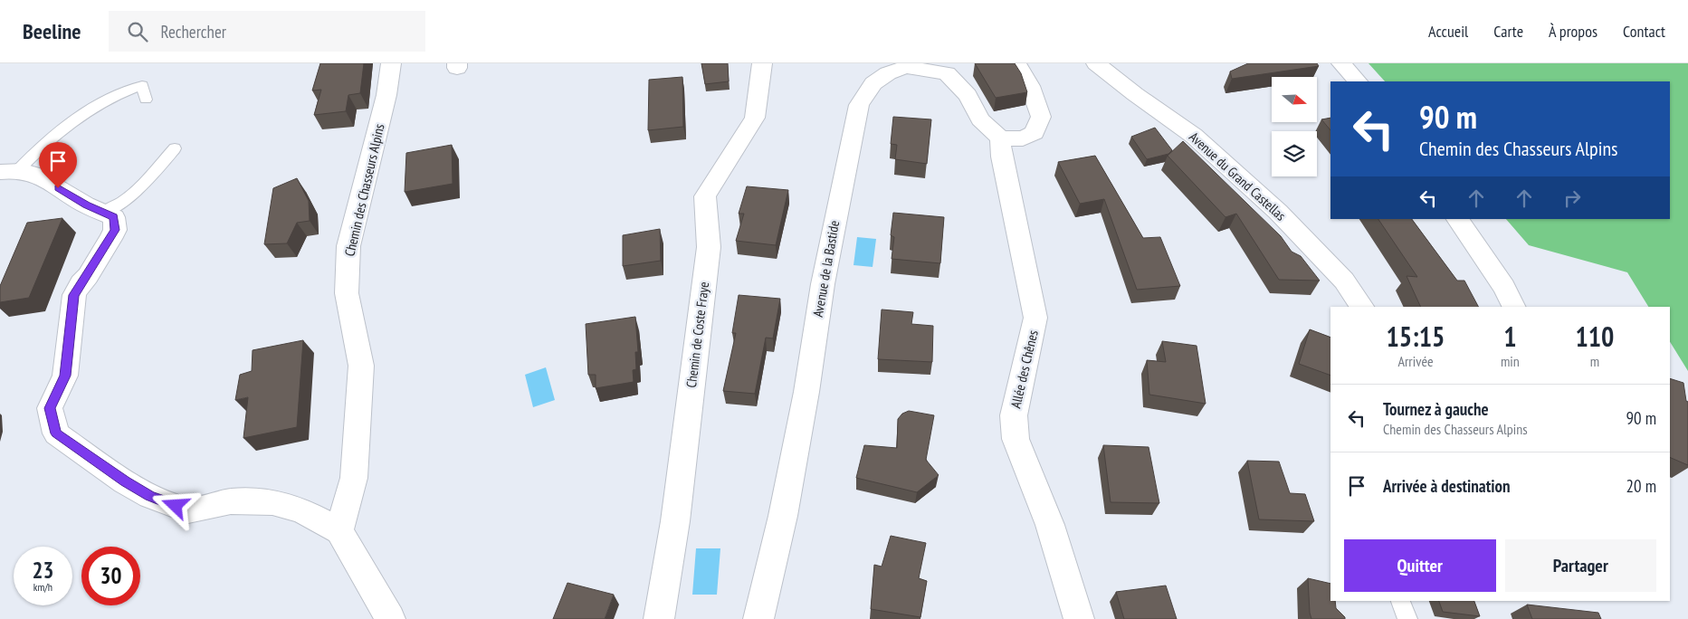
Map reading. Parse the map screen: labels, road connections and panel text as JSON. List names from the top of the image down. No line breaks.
{"streets":{"street":["Avenue du Grand Castellas","Chemin des Chasseurs Alpins","Avenue de la Bastide","Chemin de Coste Fraye","Allée des Chênes"]},"crossings":[["Avenue de la Bastide","Allée des Chênes"]],"north":"right","page":{"header":"Beeline","search":"Rechercher","nav":["Accueil","Carte","À propos","Contact"],"turn":["90 m","Chemin des Chasseurs Alpins"],"eta":["15:15","Arrivée","1","min","110","m"],"list":[{"name":"Tournez à gauche","note":"Chemin des Chasseurs Alpins","value":"90 m"},{"name":"Arrivée à destination","value":"20 m"}],"buttons":["Quitter","Partager"],"speed":"23 km/h","limit":"30"}}
